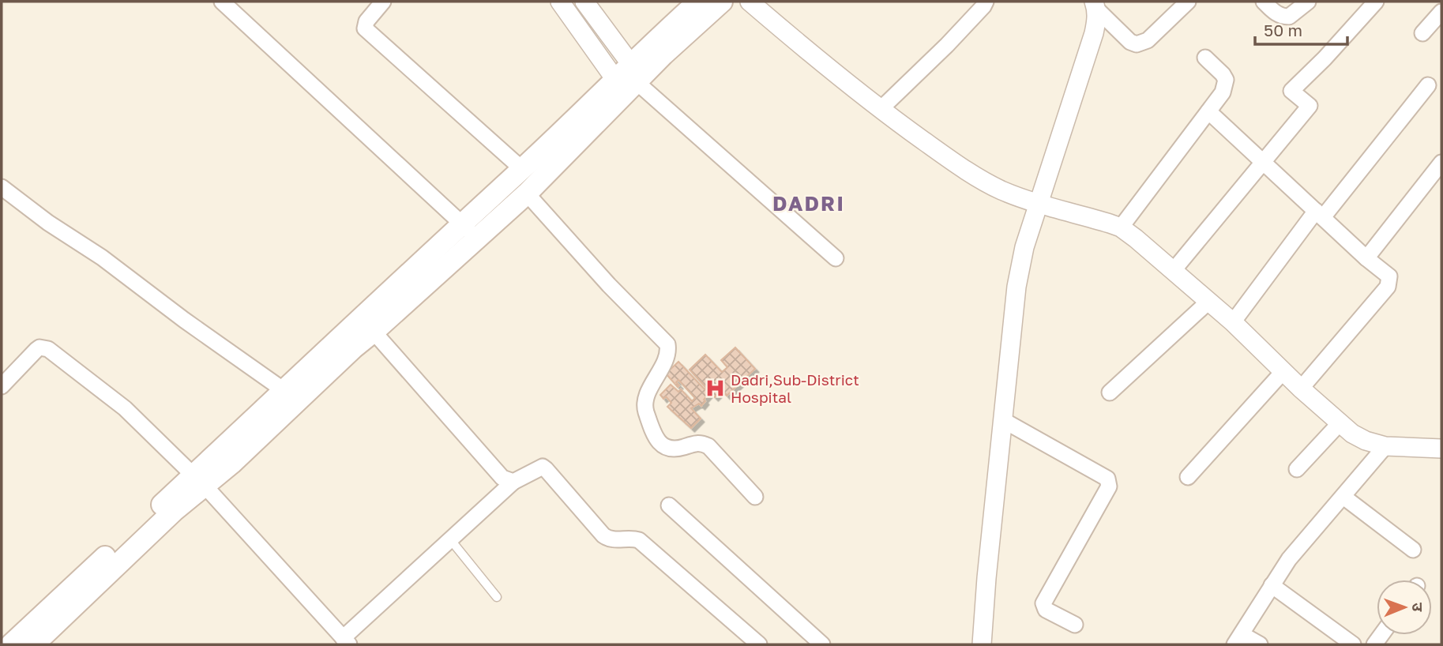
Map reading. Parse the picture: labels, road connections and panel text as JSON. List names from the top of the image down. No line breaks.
{"districts":["DADRI"],"places":{"hospital":["Dadri,Sub-District Hospital"]},"scale_bar":"50 m","north":"right"}
